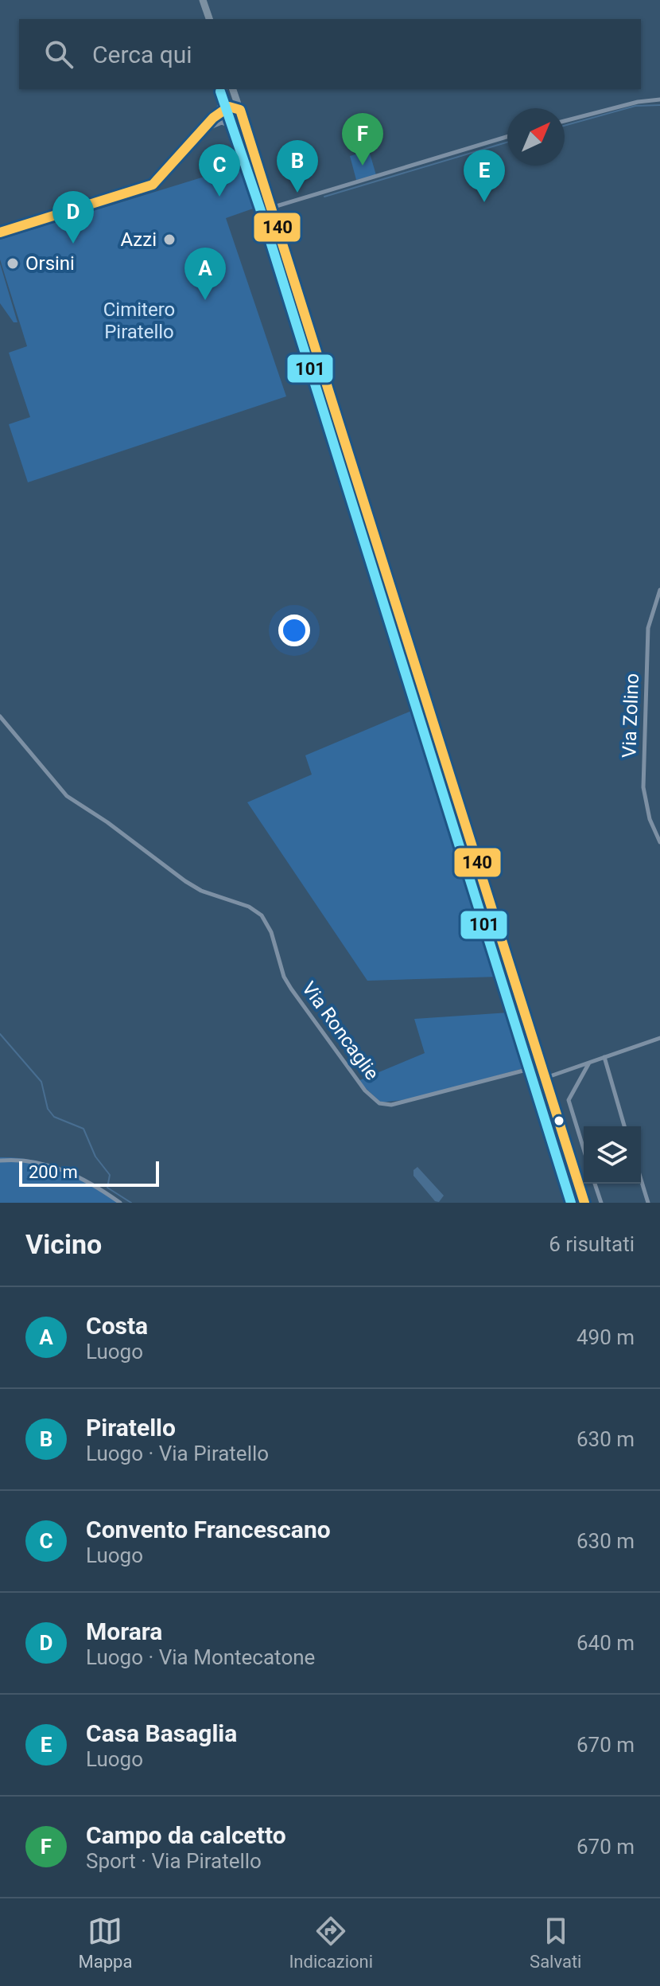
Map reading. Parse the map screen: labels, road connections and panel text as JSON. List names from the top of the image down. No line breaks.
{"streets":{"street":["Via Zolino","Via Roncaglie"]},"parks":["Cimitero Piratello"],"places":["Azzi","Orsini"],"lines":["transit line 101","transit line 140"],"scale_bar":"200 m","north":"top right","page":{"search":"Cerca qui","pins":["F","B","C","E","D","A"],"scale":"200 m","heading":["Vicino","6 risultati"],"list":[{"mark":"A","name":"Costa","note":"Luogo","value":"490 m"},{"mark":"B","name":"Piratello","note":"Luogo · Via Piratello","value":"630 m"},{"mark":"C","name":"Convento Francescano","note":"Luogo","value":"630 m"},{"mark":"D","name":"Morara","note":"Luogo · Via Montecatone","value":"640 m"},{"mark":"E","name":"Casa Basaglia","note":"Luogo","value":"670 m"},{"mark":"F","name":"Campo da calcetto","note":"Sport · Via Piratello","value":"670 m"}],"nav":["Mappa","Indicazioni","Salvati"]}}
